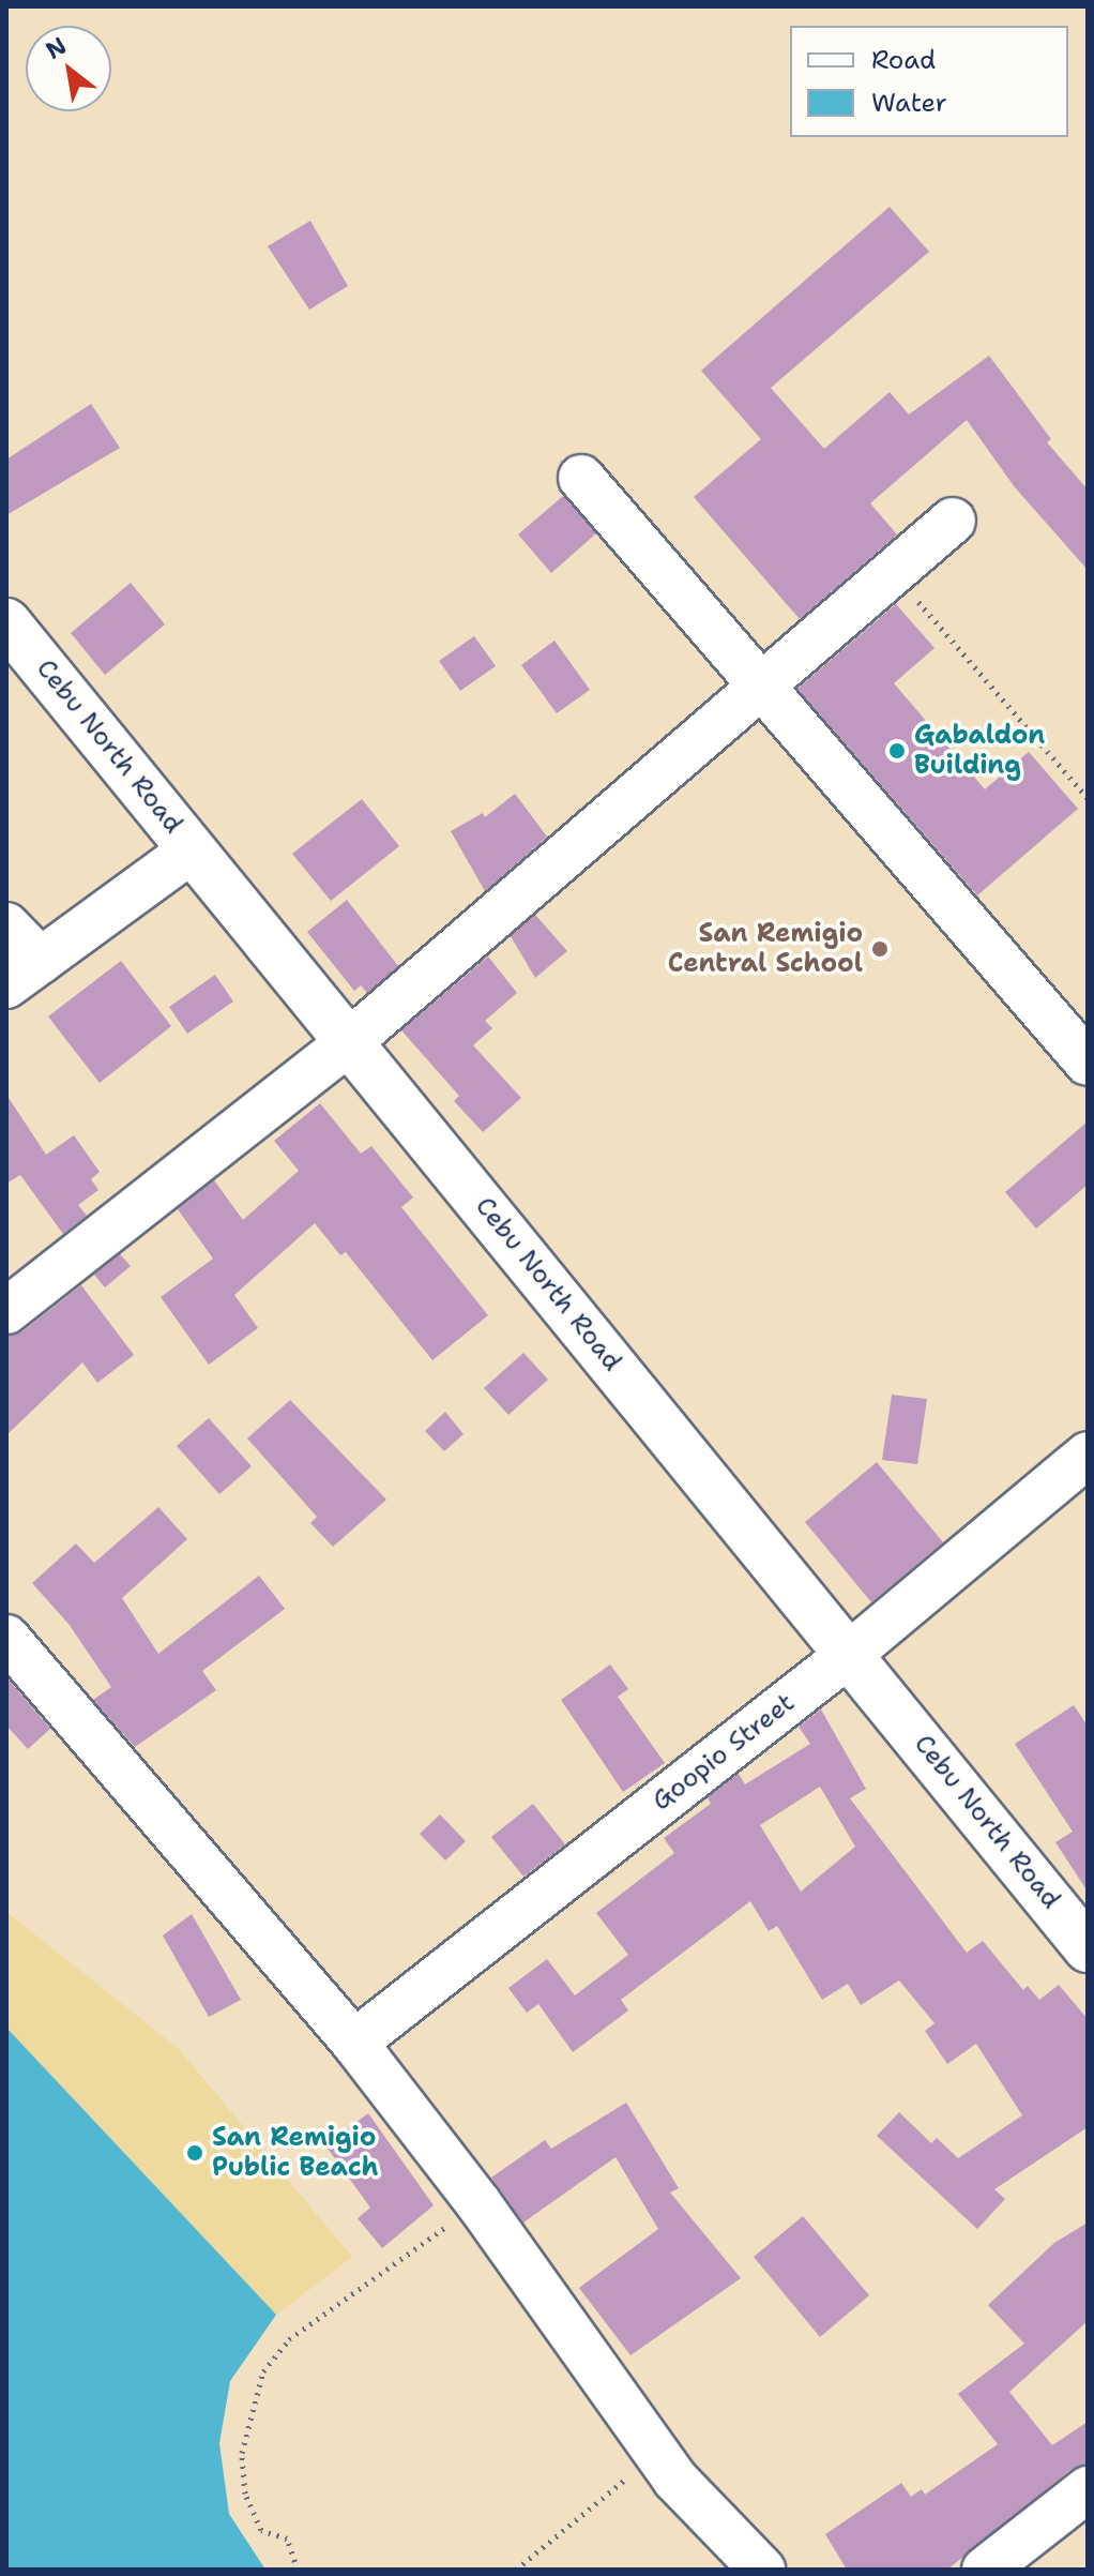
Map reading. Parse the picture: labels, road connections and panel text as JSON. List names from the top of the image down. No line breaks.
{"streets":{"main road":["Cebu North Road"],"street":["Goopio Street"]},"crossings":[["Cebu North Road","Goopio Street"]],"places":["Gabaldon Building","San Remigio Central School","San Remigio Public Beach"],"legend":["Road","Water"],"north":"top left"}
